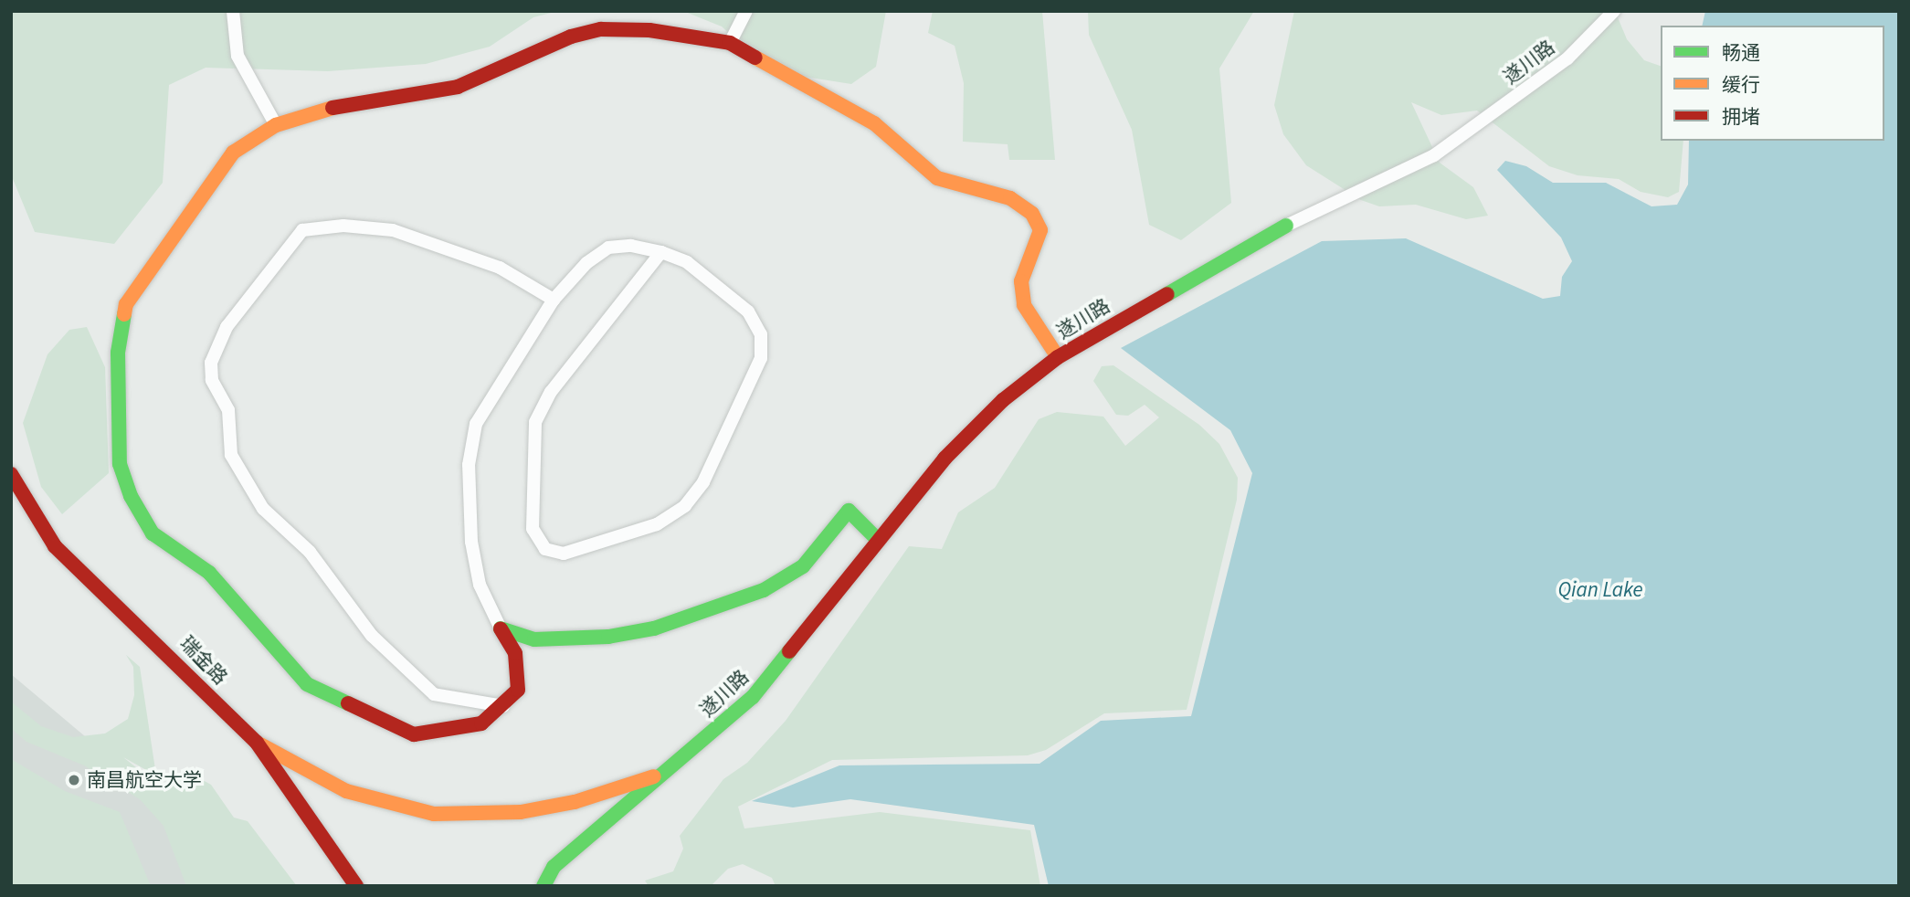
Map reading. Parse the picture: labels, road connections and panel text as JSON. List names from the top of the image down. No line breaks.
{"streets":{"street":["遂川路","瑞金路"]},"crossings":[["遂川路","瑞金路"]],"water":["Qian Lake"],"places":["南昌航空大学"],"legend":["畅通","缓行","拥堵"]}
